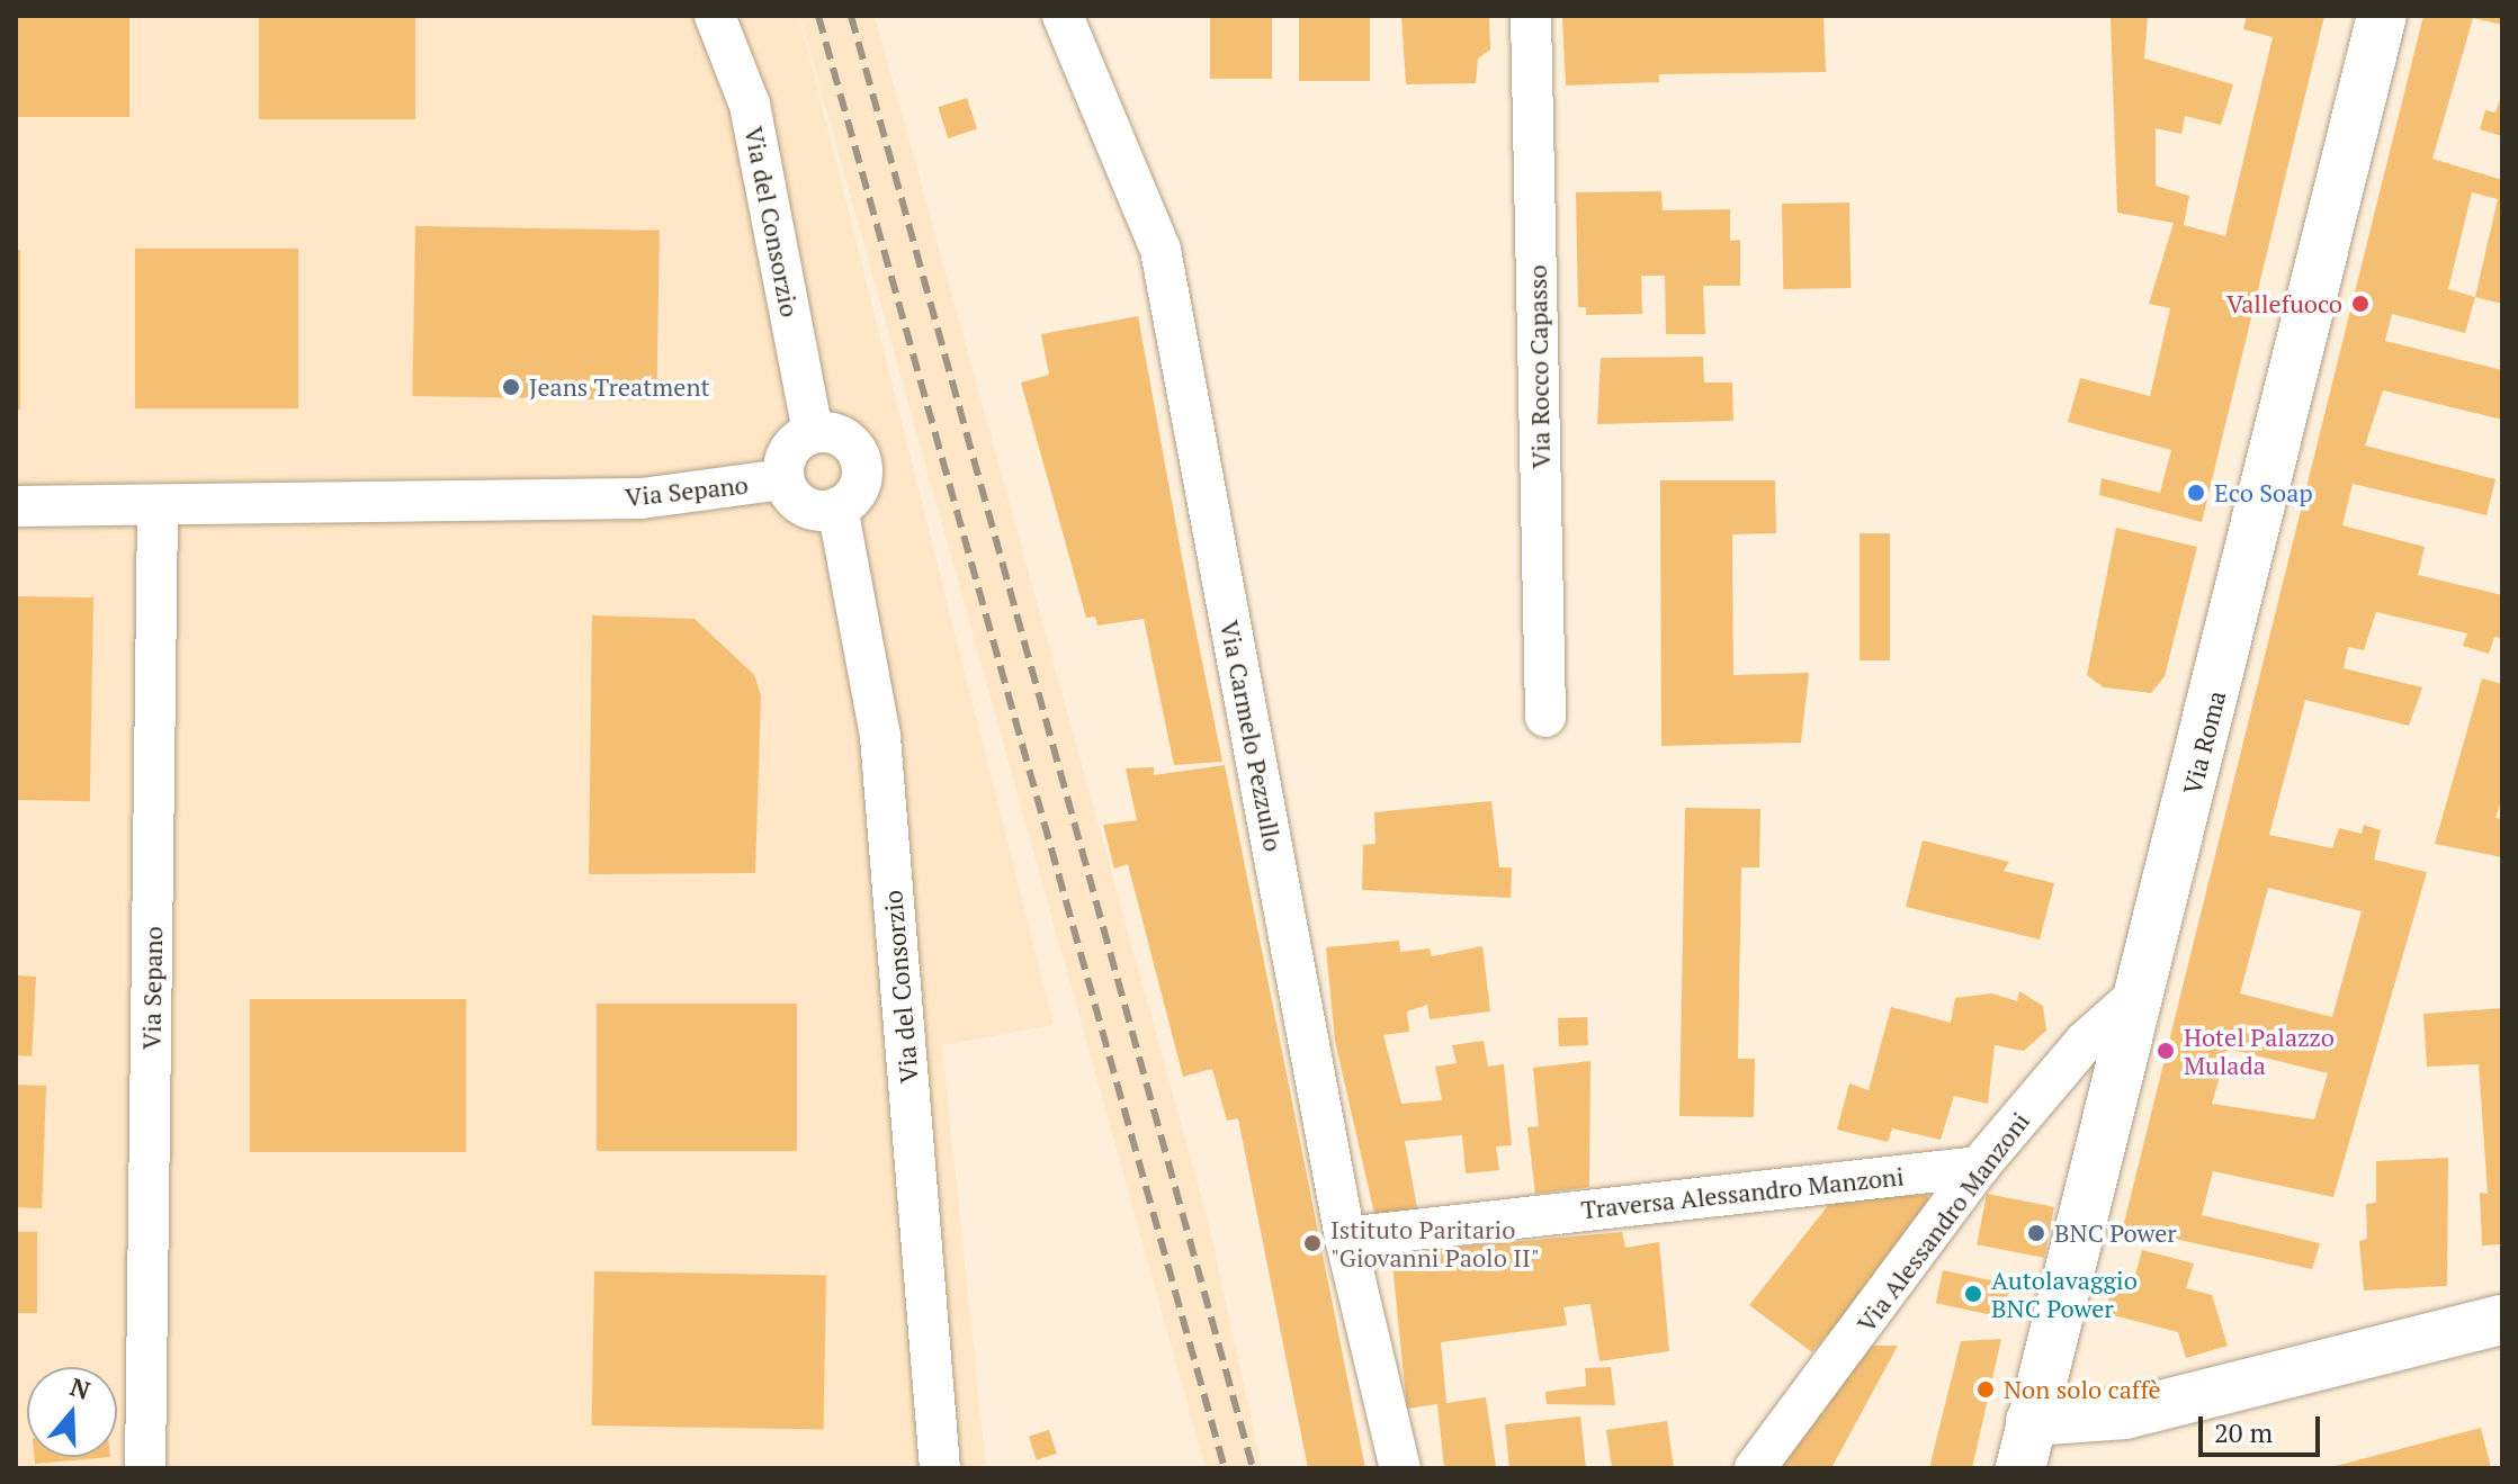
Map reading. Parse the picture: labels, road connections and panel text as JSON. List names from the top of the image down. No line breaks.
{"streets":{"street":["Via del Consorzio","Via Rocco Capasso","Via Sepano","Via Carmelo Pezzullo","Via Roma","Traversa Alessandro Manzoni","Via Alessandro Manzoni"]},"crossings":[["Via del Consorzio","Via Sepano"],["Via Carmelo Pezzullo","Traversa Alessandro Manzoni"],["Via Roma","Via Alessandro Manzoni"],["Traversa Alessandro Manzoni","Via Alessandro Manzoni"]],"places":["Vallefuoco","Jeans Treatment","Eco Soap","Hotel Palazzo Mulada","BNC Power","Istituto Paritario \"Giovanni Paolo II\"","Autolavaggio BNC Power","Non solo caffè"],"scale_bar":"20 m","north":"top"}
